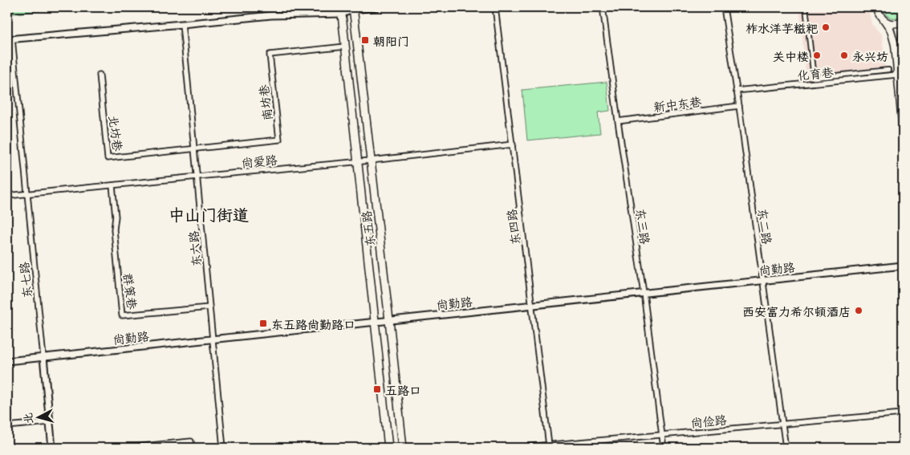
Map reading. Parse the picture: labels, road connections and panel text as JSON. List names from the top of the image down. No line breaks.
{"streets":{"main road":["东五路"],"street":["化育巷","南坊巷","新中东巷","北坊巷","尚爱路","东三路","东二路","东四路","东六路","尚勤路","东七路","群策巷","尚俭路"]},"crossings":[["化育巷","东二路"],["南坊巷","北坊巷"],["南坊巷","东五路"],["南坊巷","东六路"],["新中东巷","东三路"],["新中东巷","东二路"],["北坊巷","东六路"],["尚爱路","东四路"],["尚爱路","东五路"],["尚爱路","东六路"],["尚爱路","东七路"],["尚爱路","群策巷"],["东三路","尚勤路"],["东三路","尚俭路"],["东二路","尚勤路"],["东二路","尚俭路"],["东四路","尚勤路"],["东四路","尚俭路"],["东五路","尚勤路"],["东六路","尚勤路"],["东六路","群策巷"],["尚勤路","东七路"]],"districts":["中山门街道"],"places":{"other":["柞水洋芋糍粑","关中楼","永兴坊","西安富力希尔顿酒店"],"transit":["朝阳门","东五路尚勤路口","五路口"]},"north":"left"}
